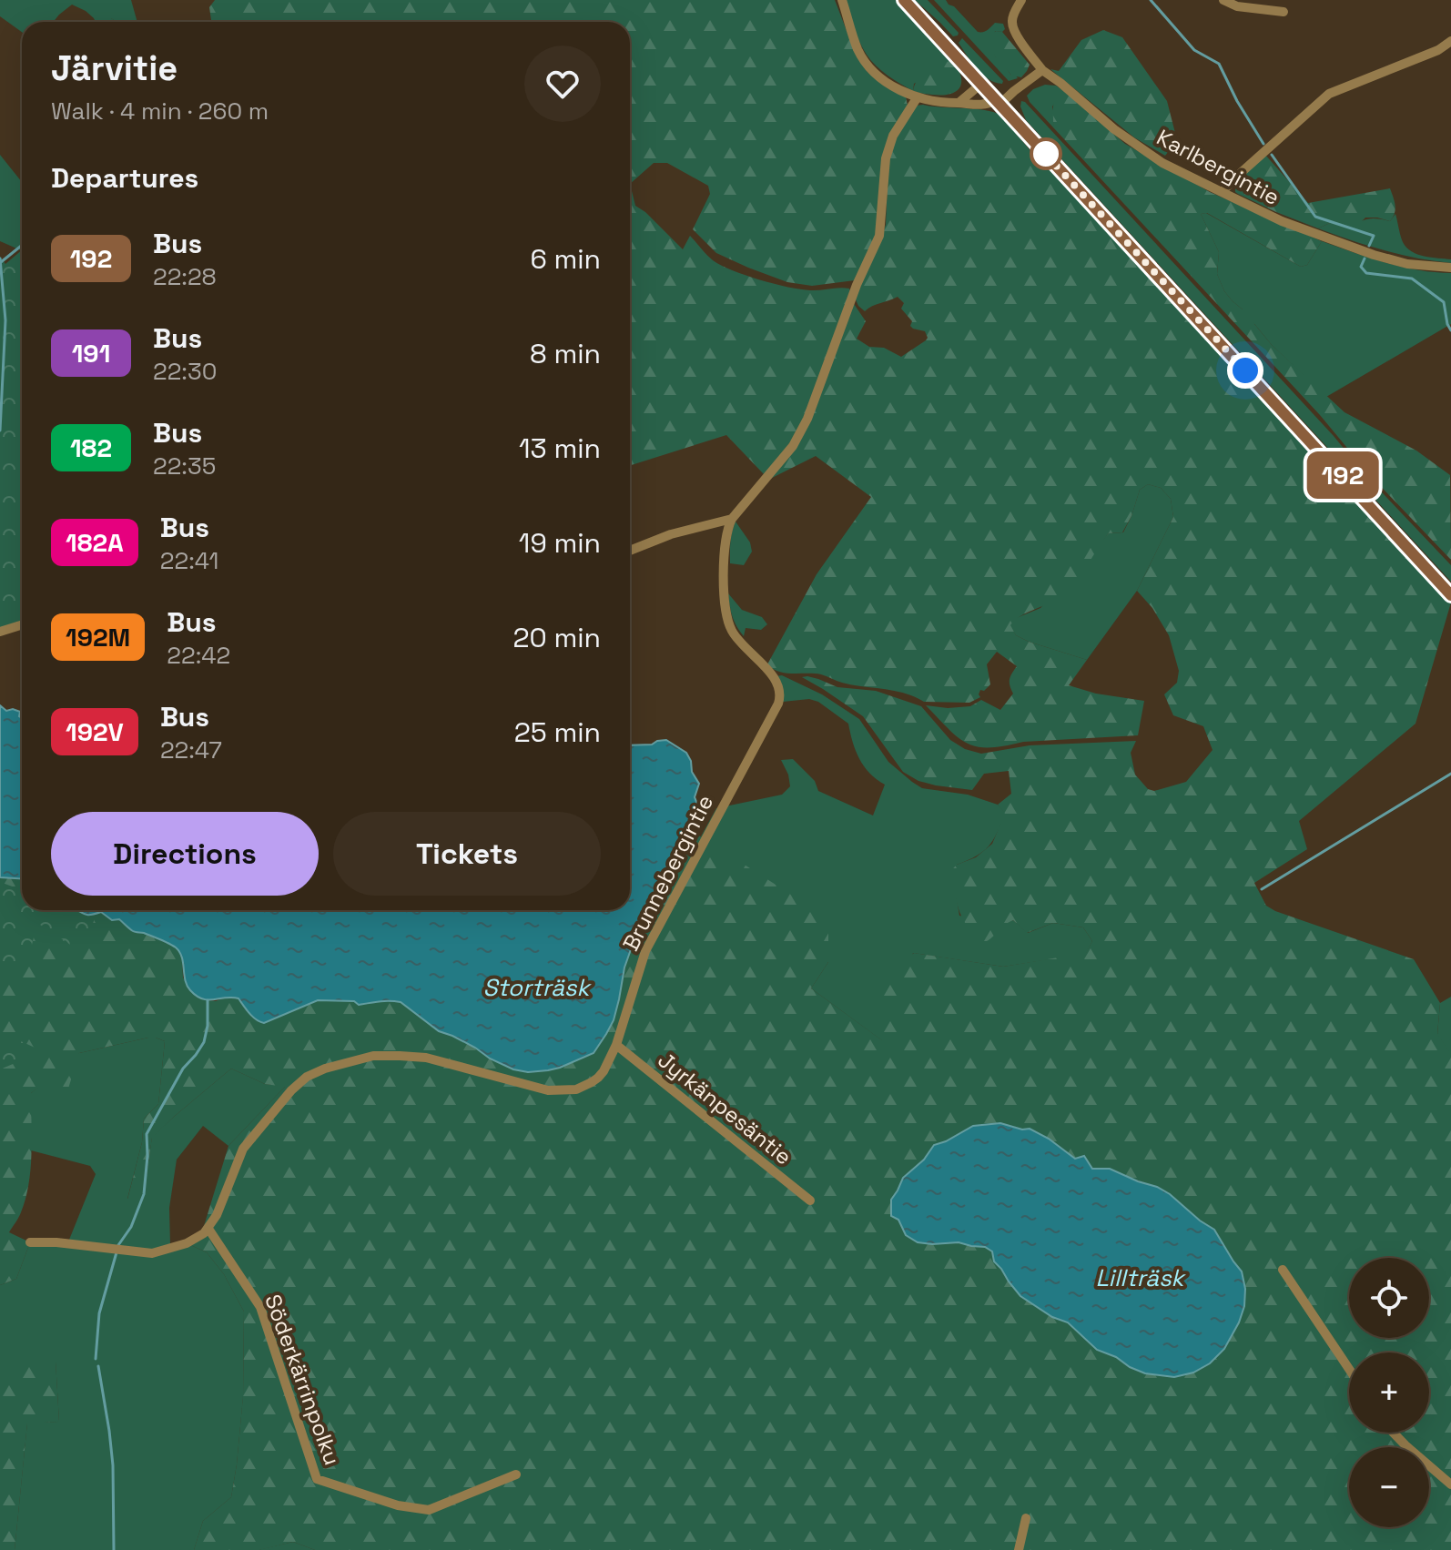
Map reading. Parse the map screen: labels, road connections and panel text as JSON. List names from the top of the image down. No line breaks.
{"streets":{"street":["Karlbergintie","Brunnebergintie","Jyrkänpesäntie","Söderkärrinpolku"]},"crossings":[["Brunnebergintie","Jyrkänpesäntie"],["Brunnebergintie","Söderkärrinpolku"]],"water":["Storträsk","Lillträsk"],"lines":["bus line 192"],"page":{"on_map":"192","heading":[["Järvitie","Walk · 4 min · 260 m"],"Departures"],"list":[{"mark":"192","name":"Bus","note":"22:28","value":"6 min"},{"mark":"191","name":"Bus","note":"22:30","value":"8 min"},{"mark":"182","name":"Bus","note":"22:35","value":"13 min"},{"mark":"182A","name":"Bus","note":"22:41","value":"19 min"},{"mark":"192M","name":"Bus","note":"22:42","value":"20 min"},{"mark":"192V","name":"Bus","note":"22:47","value":"25 min"}],"buttons":["Directions","Tickets"],"map_buttons":["+","−"]}}
